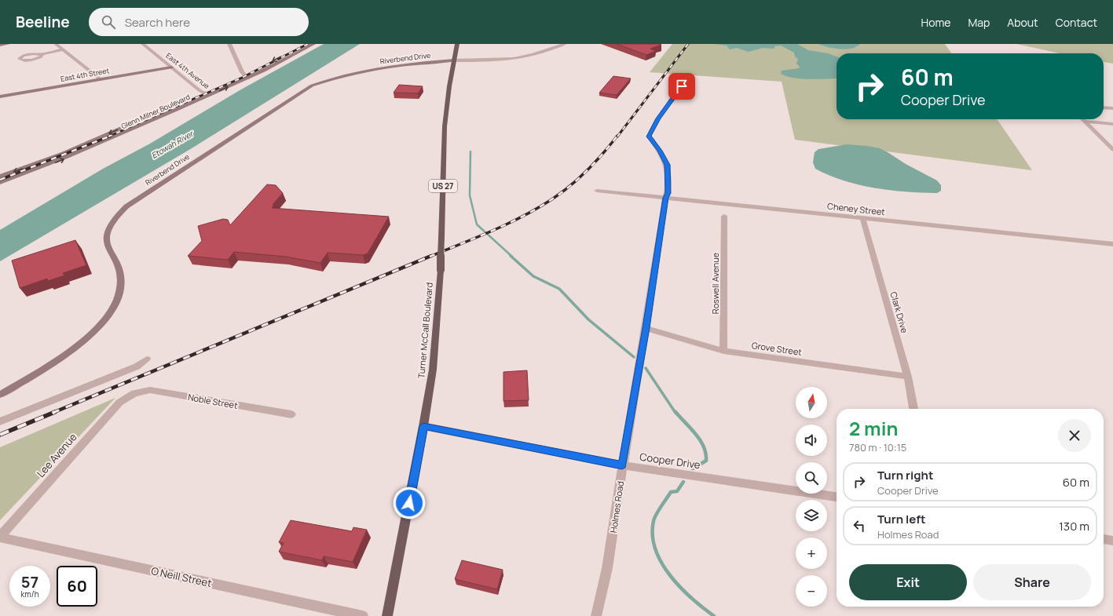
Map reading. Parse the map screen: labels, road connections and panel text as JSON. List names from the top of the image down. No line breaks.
{"streets":{"main road":["US 27","Turner McCall Boulevard"],"street":["Riverbend Drive","East 4th Avenue","East 4th Street","Glenn Milner Boulevard","Cheney Street","Roswell Avenue","Clark Drive","Grove Street","Noble Street","Lee Avenue","Cooper Drive","Holmes Road","O Neill Street"]},"crossings":[["Riverbend Drive","Turner McCall Boulevard"],["East 4th Avenue","East 4th Street"],["East 4th Avenue","Glenn Milner Boulevard"],["Cheney Street","Clark Drive"],["Cheney Street","Holmes Road"],["Roswell Avenue","Grove Street"],["Clark Drive","Grove Street"],["Turner McCall Boulevard","Cooper Drive"],["Grove Street","Holmes Road"],["Noble Street","Lee Avenue"],["Lee Avenue","O Neill Street"],["Cooper Drive","Holmes Road"]],"water":["Etowah River"],"north":"top","page":{"header":"Beeline","search":"Search here","nav":["Home","Map","About","Contact"],"turn":["60 m","Cooper Drive"],"map_buttons":["+","−"],"heading":["2 min","780 m · 10:15"],"list":[{"name":"Turn right","note":"Cooper Drive","value":"60 m"},{"name":"Turn left","note":"Holmes Road","value":"130 m"}],"buttons":["Exit","Share"],"speed":"57 km/h","limit":"60"}}
